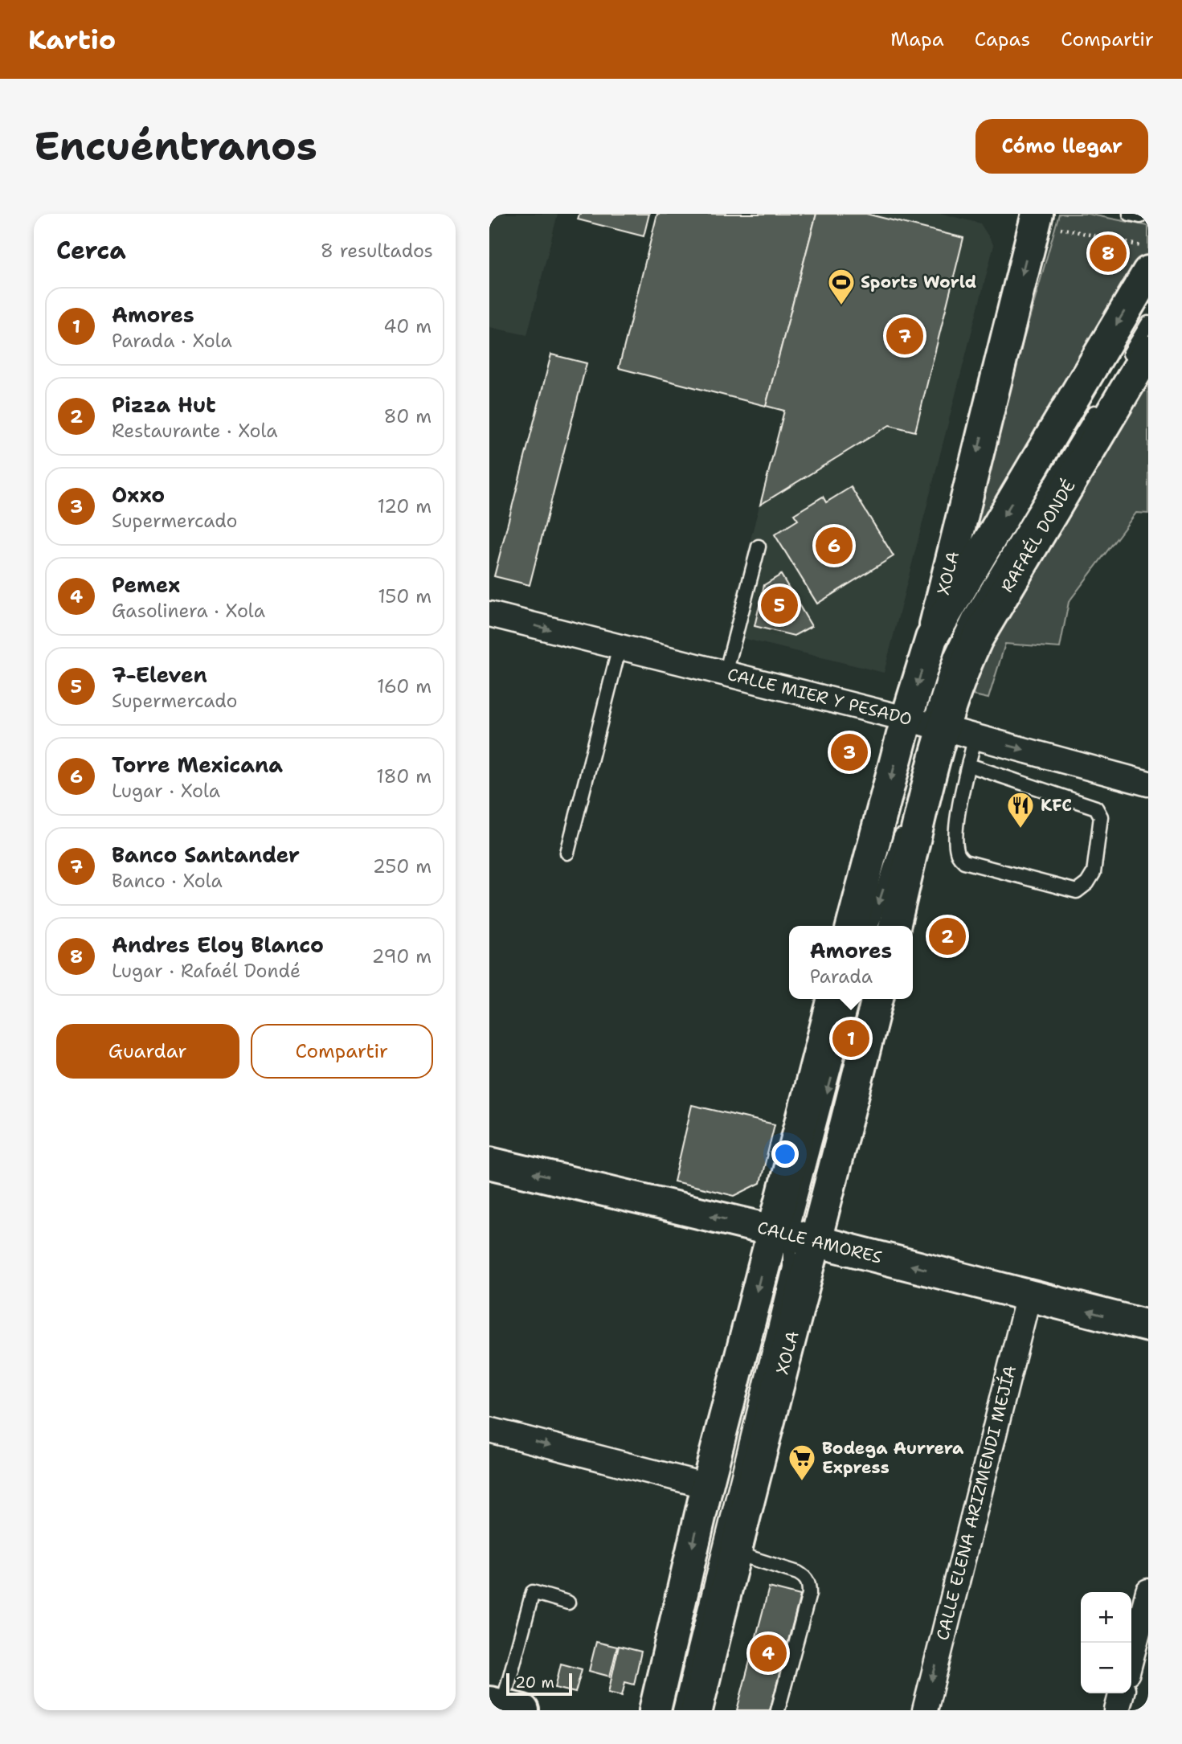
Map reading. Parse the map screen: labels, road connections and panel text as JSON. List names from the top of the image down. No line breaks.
{"streets":{"main road":["RAFAÉL DONDÉ","XOLA","CALLE AMORES"],"street":["CALLE MIER Y PESADO","CALLE ELENA ARIZMENDI MEJÍA"]},"crossings":[["RAFAÉL DONDÉ","XOLA"],["RAFAÉL DONDÉ","CALLE MIER Y PESADO"],["XOLA","CALLE MIER Y PESADO"],["XOLA","CALLE AMORES"],["CALLE AMORES","CALLE ELENA ARIZMENDI MEJÍA"]],"one_way":["CALLE MIER Y PESADO","CALLE AMORES","CALLE ELENA ARIZMENDI MEJÍA"],"places":{"sports":["Sports World"],"restaurant":["KFC"],"supermarket":["Bodega Aurrera Express"]},"scale_bar":"20 m","page":{"header":"Kartio","nav":["Mapa","Capas","Compartir"],"buttons":["Cómo llegar",["Guardar","Compartir"]],"title":"Encuéntranos","heading":["Cerca","8 resultados"],"pins":["8","7","6","5","3","2","1","4"],"list":[{"mark":"1","name":"Amores","note":"Parada · Xola","value":"40 m"},{"mark":"2","name":"Pizza Hut","note":"Restaurante · Xola","value":"80 m"},{"mark":"3","name":"Oxxo","note":"Supermercado","value":"120 m"},{"mark":"4","name":"Pemex","note":"Gasolinera · Xola","value":"150 m"},{"mark":"5","name":"7-Eleven","note":"Supermercado","value":"160 m"},{"mark":"6","name":"Torre Mexicana","note":"Lugar · Xola","value":"180 m"},{"mark":"7","name":"Banco Santander","note":"Banco · Xola","value":"250 m"},{"mark":"8","name":"Andres Eloy Blanco","note":"Lugar · Rafaél Dondé","value":"290 m"}],"popup":["Amores","Parada"],"map_buttons":["+","−"],"scale":"20 m"}}
